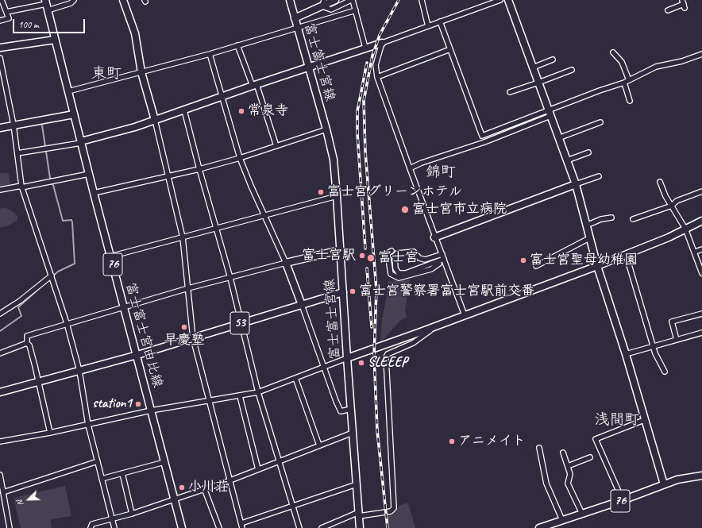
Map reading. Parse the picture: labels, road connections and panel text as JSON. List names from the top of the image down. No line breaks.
{"streets":{"street":["富士富士宮線","76","53","富士富士宮由比線"]},"crossings":[["富士富士宮線","53"],["53","富士富士宮由比線"]],"districts":["東町","錦町","浅間町"],"places":["常泉寺","富士宮グリーンホテル","富士宮市立病院","富士宮駅","富士宮","富士宮聖母幼稚園","富士宮警察署富士宮駅前交番","早慶塾","SLEEEP","station1","アニメイト","小川荘"],"scale_bar":"100 m","north":"bottom left"}
